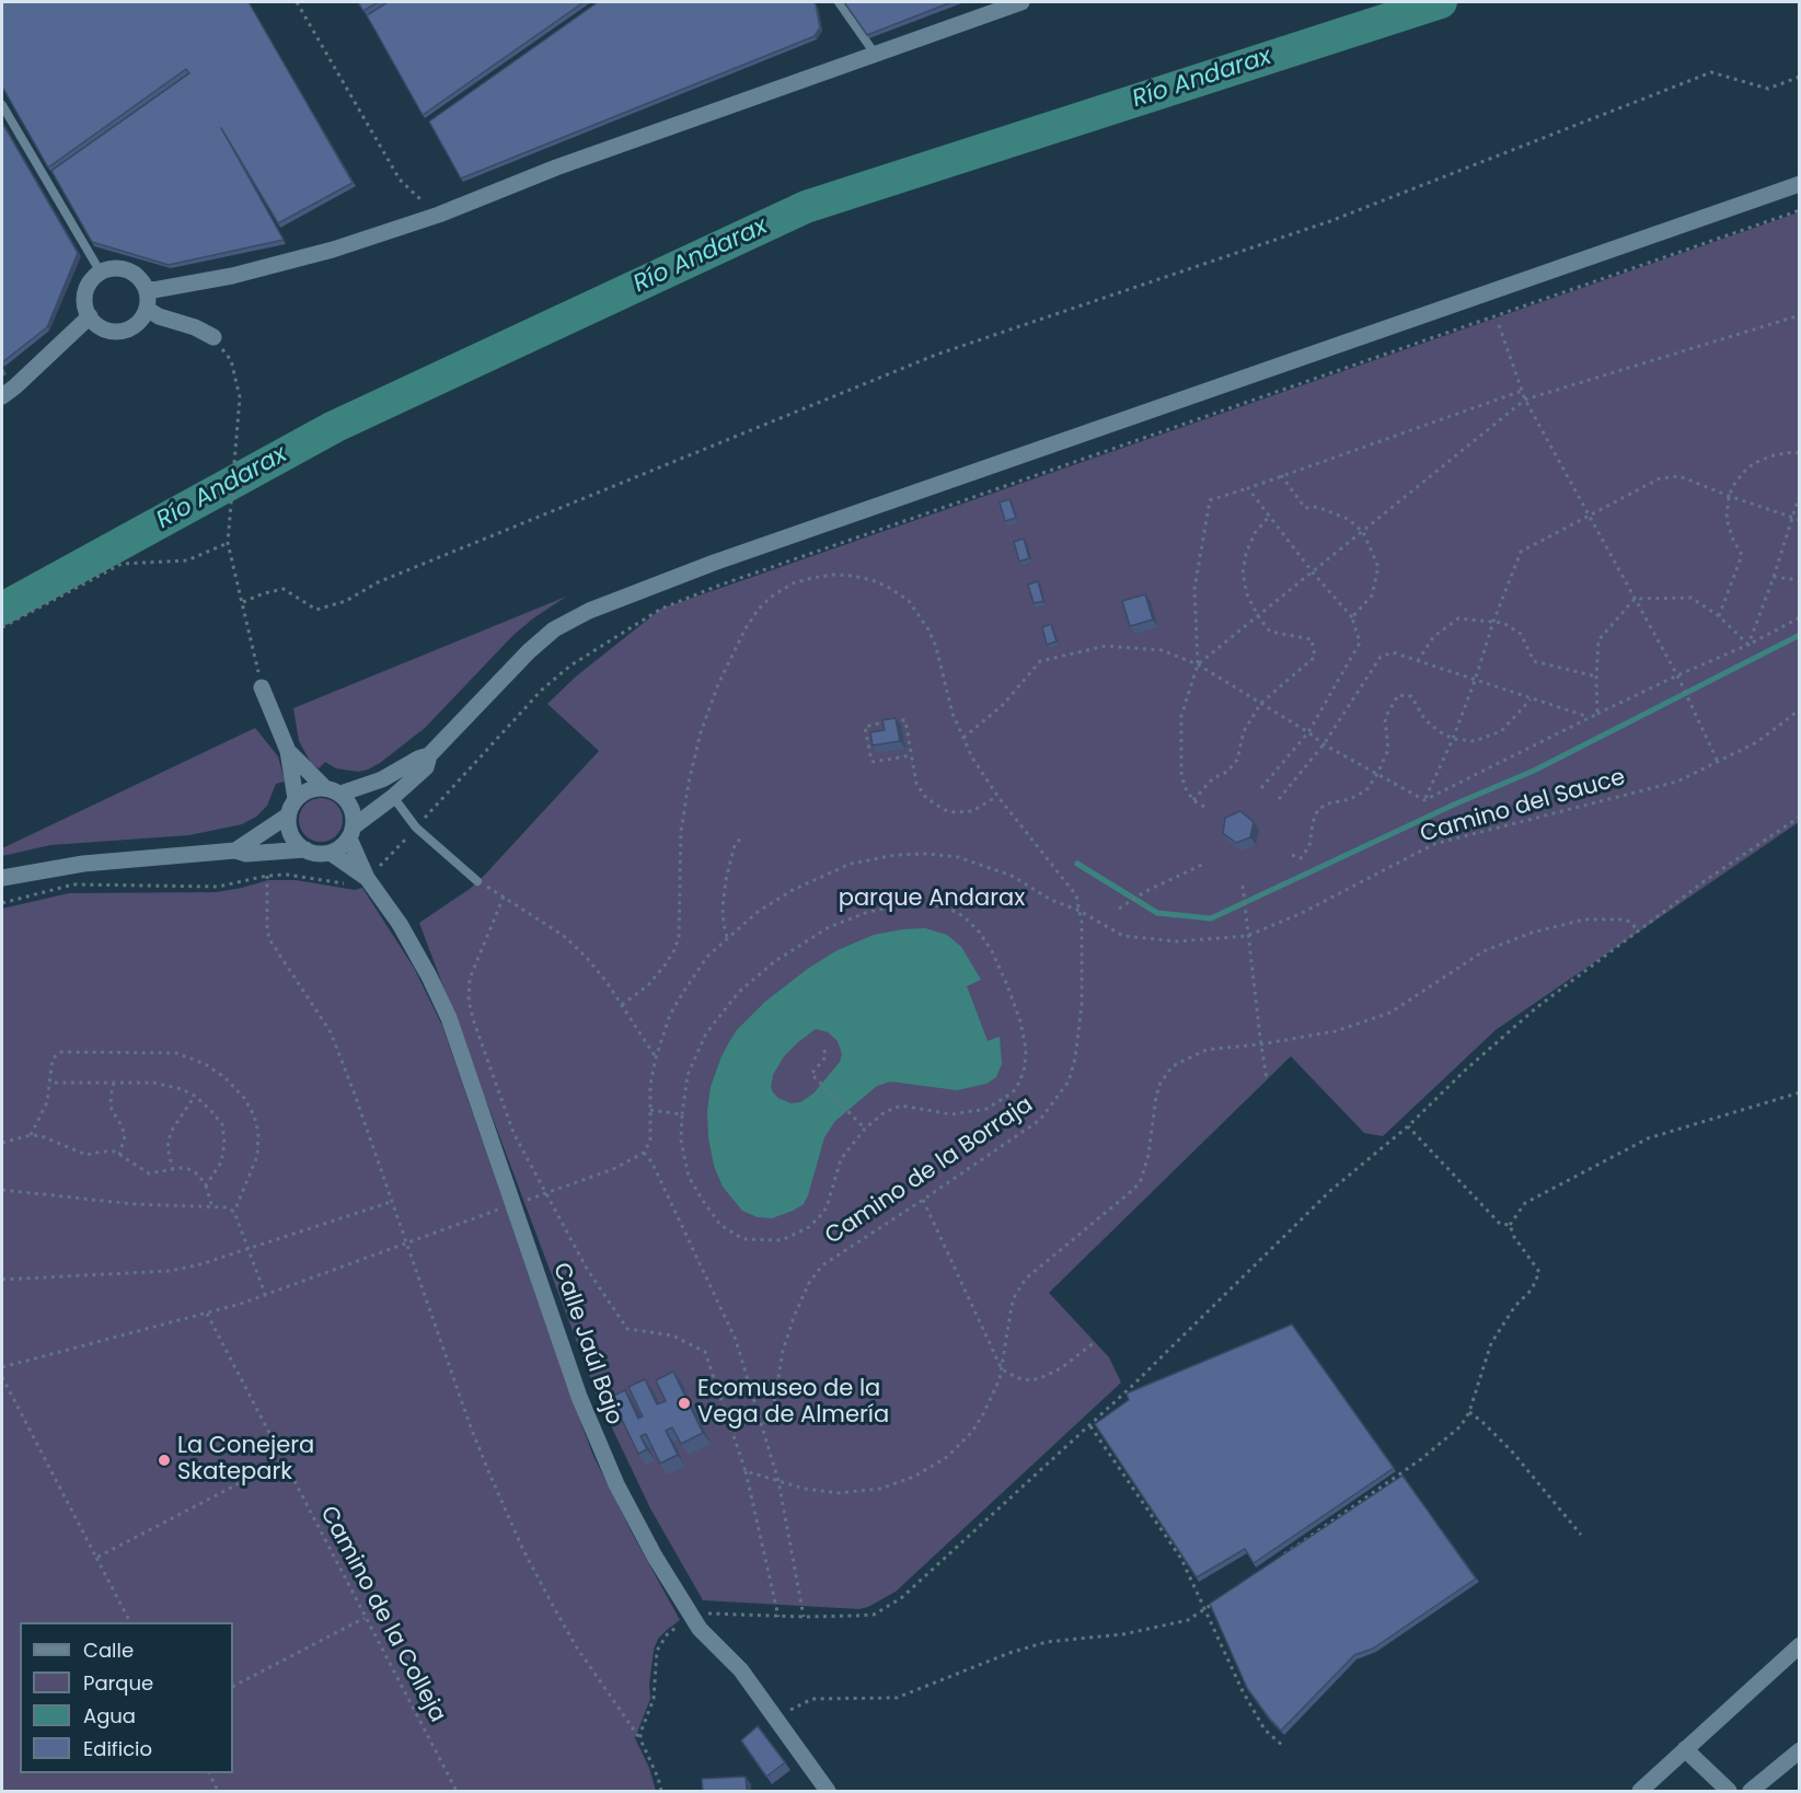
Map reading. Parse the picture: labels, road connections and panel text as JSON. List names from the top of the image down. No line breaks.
{"streets":{"street":["Calle Jaúl Bajo"],"path":["Camino del Sauce","Camino de la Borraja","Camino de la Colleja"]},"crossings":[["Camino del Sauce","Camino de la Borraja"]],"water":["Río Andarax"],"parks":["parque Andarax"],"places":["Ecomuseo de la Vega de Almería","La Conejera Skatepark"],"legend":["Calle","Parque","Agua","Edificio"]}
